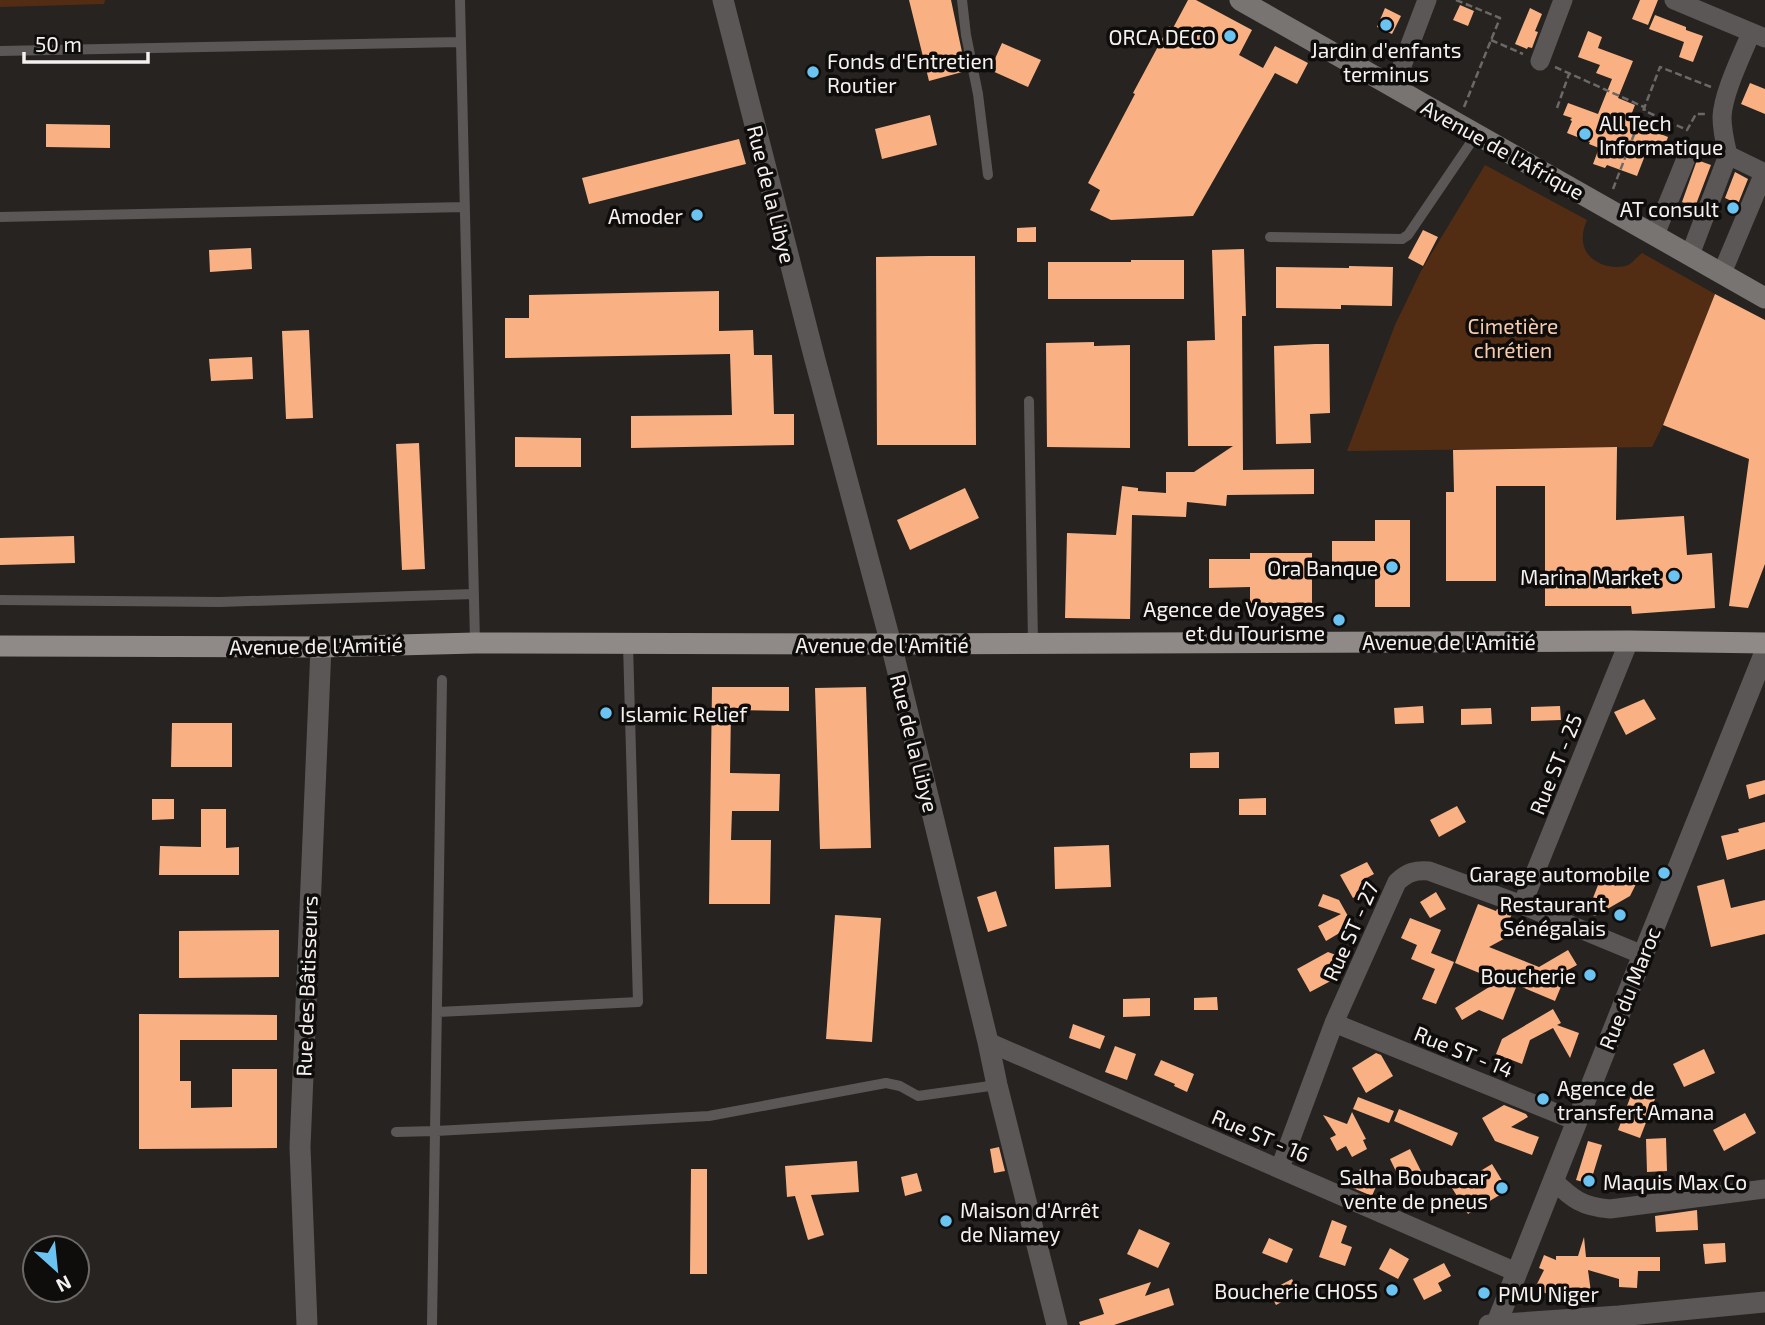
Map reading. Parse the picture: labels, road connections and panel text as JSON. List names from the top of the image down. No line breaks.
{"streets":{"main road":["Avenue de l'Afrique","Avenue de l'Amitié"],"street":["Rue de la Libye","Rue ST - 25","Rue ST - 27","Rue des Bâtisseurs","Rue du Maroc","Rue ST - 14","Rue ST - 16"]},"crossings":[["Rue de la Libye","Avenue de l'Amitié"],["Rue de la Libye","Rue ST - 16"],["Avenue de l'Amitié","Rue ST - 25"],["Avenue de l'Amitié","Rue des Bâtisseurs"],["Rue ST - 25","Rue ST - 27"],["Rue ST - 27","Rue du Maroc"],["Rue ST - 27","Rue ST - 14"],["Rue ST - 27","Rue ST - 16"],["Rue du Maroc","Rue ST - 14"],["Rue du Maroc","Rue ST - 16"]],"parks":["Cimetière chrétien"],"places":["Jardin d'enfants terminus","ORCA DECO","Fonds d'Entretien Routier","All Tech Informatique","AT consult","Amoder","Ora Banque","Marina Market","Agence de Voyages et du Tourisme","Islamic Relief","Garage automobile","Restaurant Sénégalais","Boucherie","Agence de transfert Amana","Maquis Max Co","Salha Boubacar vente de pneus","Maison d'Arrêt de Niamey","Boucherie CHOSS","PMU Niger"],"scale_bar":"50 m","north":"bottom right"}
